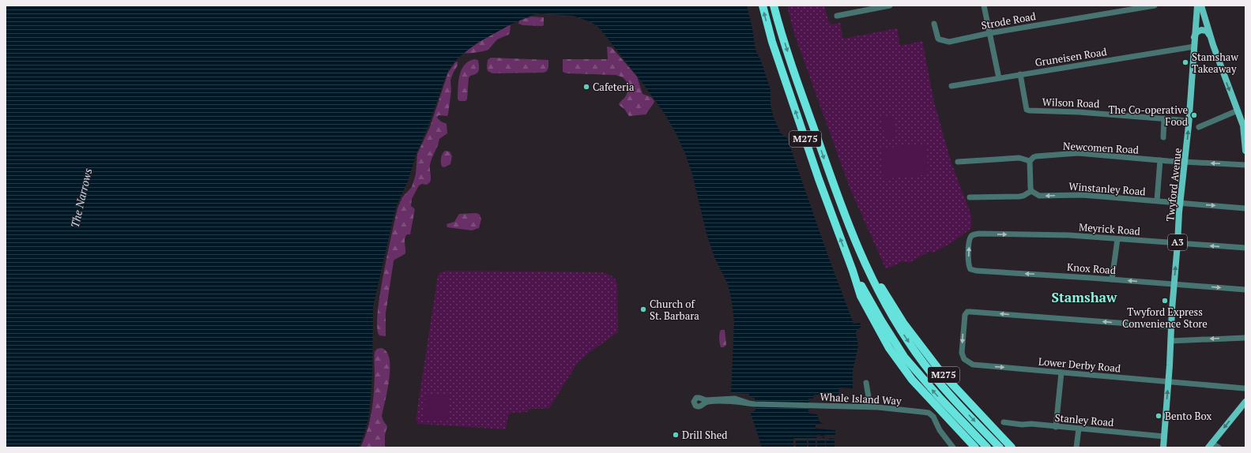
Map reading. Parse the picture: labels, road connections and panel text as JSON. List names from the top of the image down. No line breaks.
{"streets":{"highway":["M275"],"main road":["Twyford Avenue","A3"],"street":["Strode Road","Gruneisen Road","Wilson Road","Newcomen Road","Winstanley Road","Meyrick Road","Knox Road","Lower Derby Road","Whale Island Way","Stanley Road"]},"crossings":[["Gruneisen Road","Wilson Road"],["Gruneisen Road","Twyford Avenue"],["Wilson Road","Twyford Avenue"],["Newcomen Road","Twyford Avenue"],["Twyford Avenue","Winstanley Road"],["Twyford Avenue","Meyrick Road"],["Twyford Avenue","Knox Road"],["Twyford Avenue","Lower Derby Road"],["Twyford Avenue","Stanley Road"],["Meyrick Road","Knox Road"]],"districts":["Stamshaw"],"water":["The Narrows"],"places":["Stamshaw Takeaway","Cafeteria","The Co-operative Food","Twyford Express Convenience Store","Church of St. Barbara","Bento Box","Drill Shed"]}
